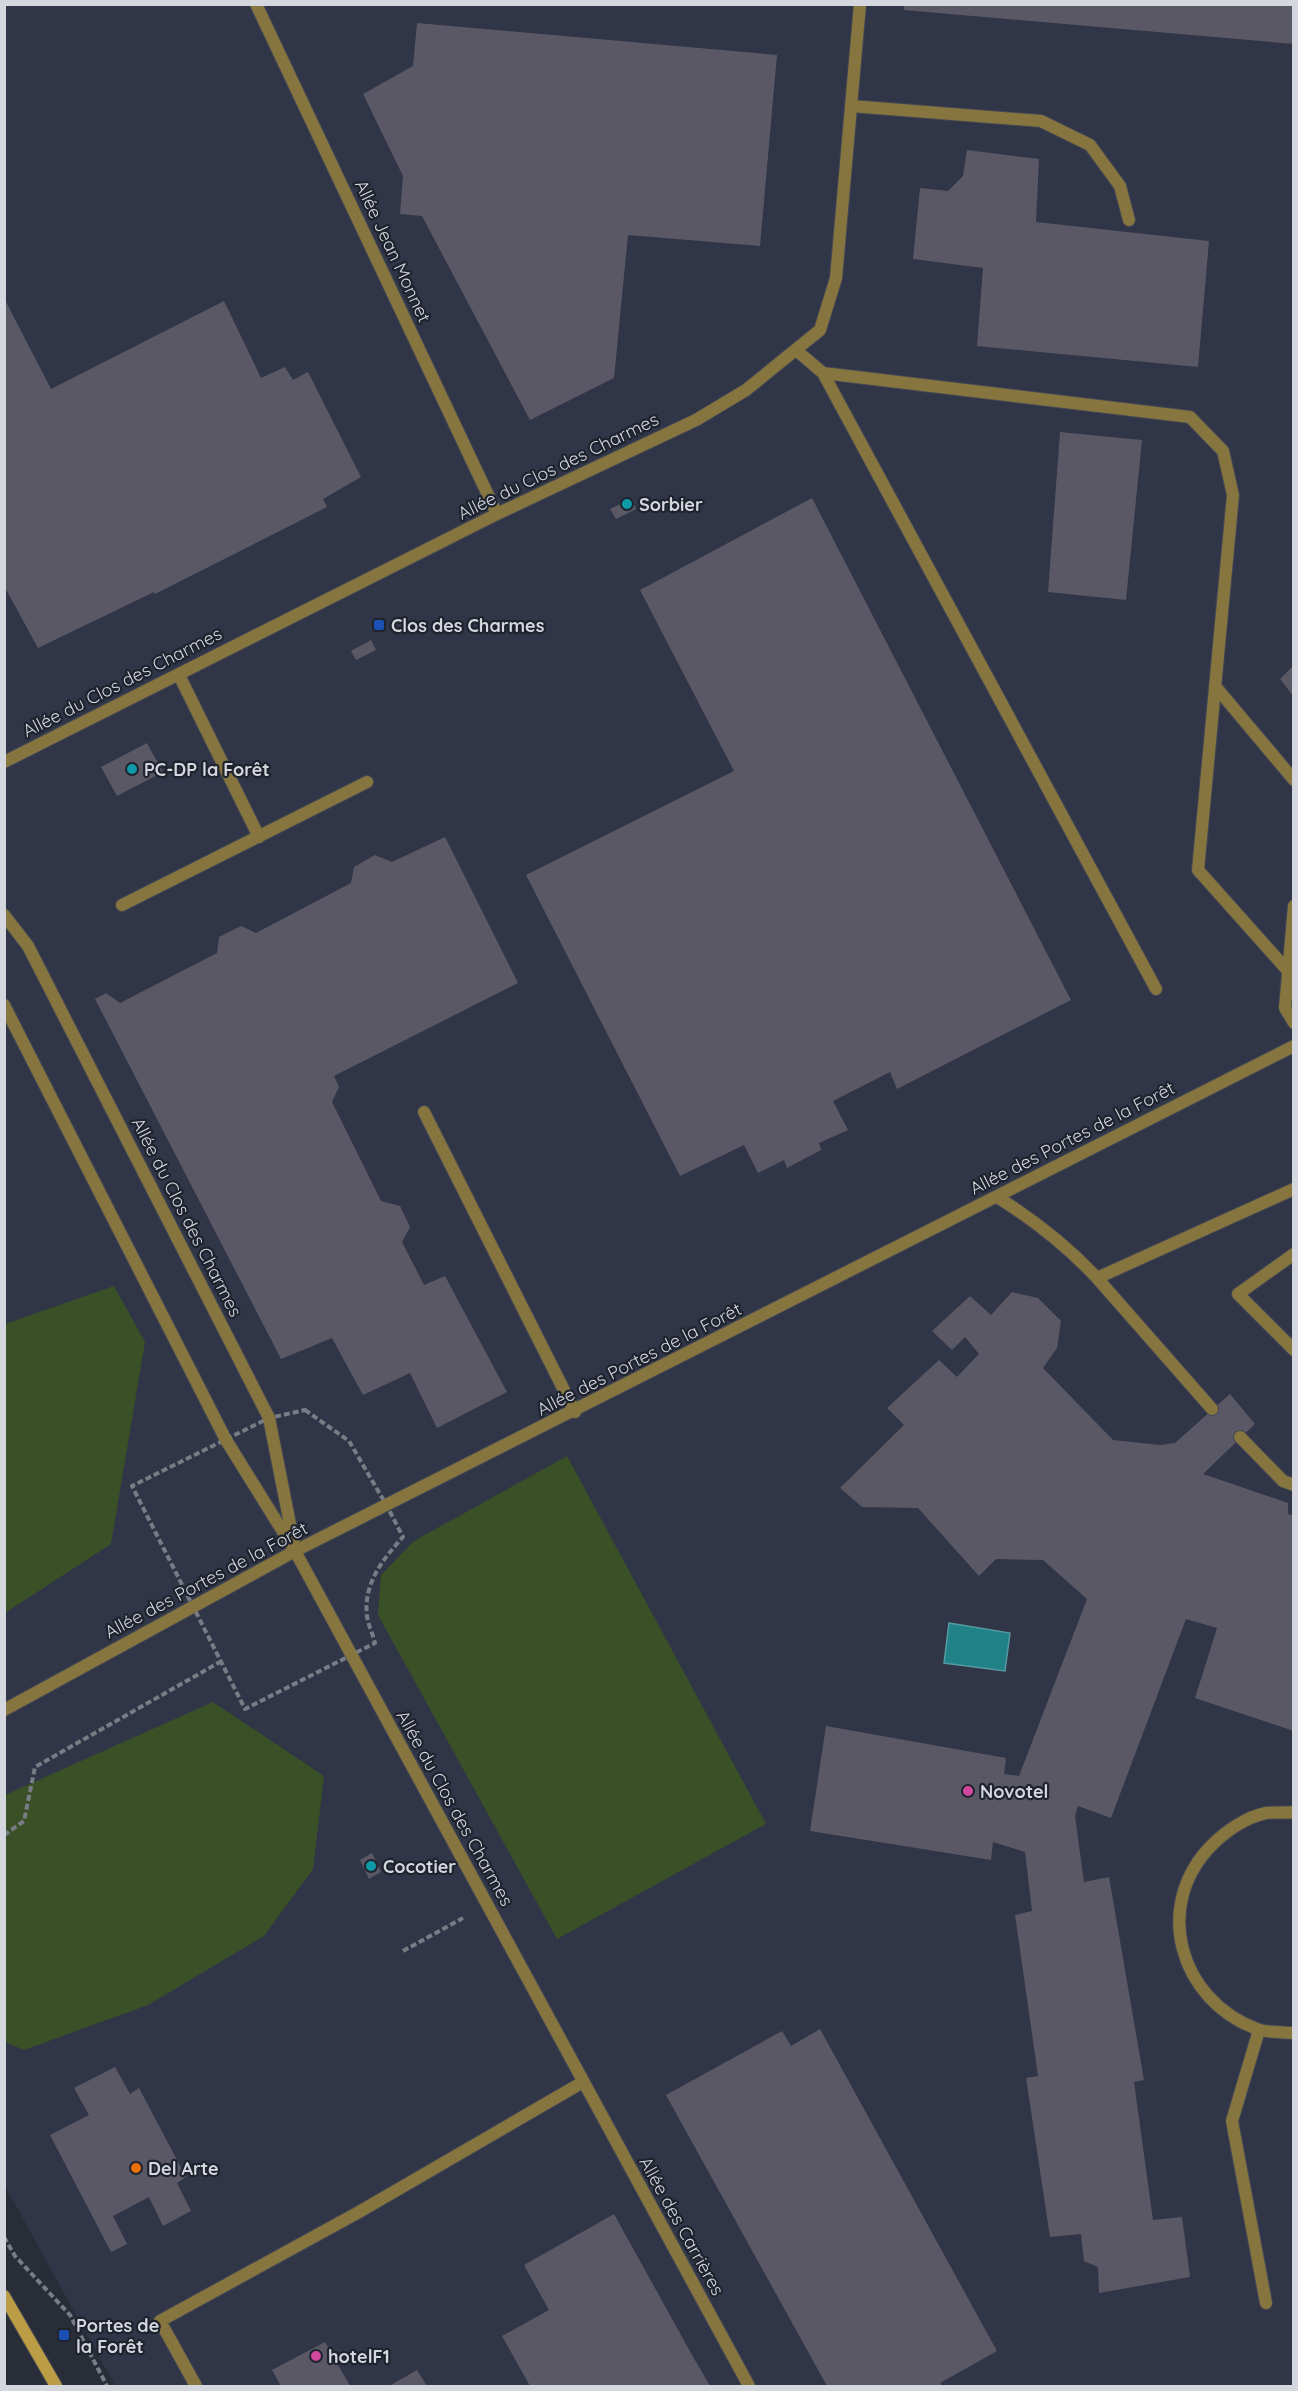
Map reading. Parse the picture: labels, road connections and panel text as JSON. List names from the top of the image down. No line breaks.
{"streets":{"street":["Allée Jean Monnet","Allée du Clos des Charmes","Allée des Portes de la Forêt","Allée des Carrières"]},"crossings":[["Allée Jean Monnet","Allée du Clos des Charmes"],["Allée du Clos des Charmes","Allée des Portes de la Forêt"],["Allée du Clos des Charmes","Allée des Carrières"]],"places":{"other":["Sorbier","PC-DP la Forêt","Novotel","Cocotier","Del Arte","hotelF1"],"transit":["Clos des Charmes","Portes de la Forêt"]}}
